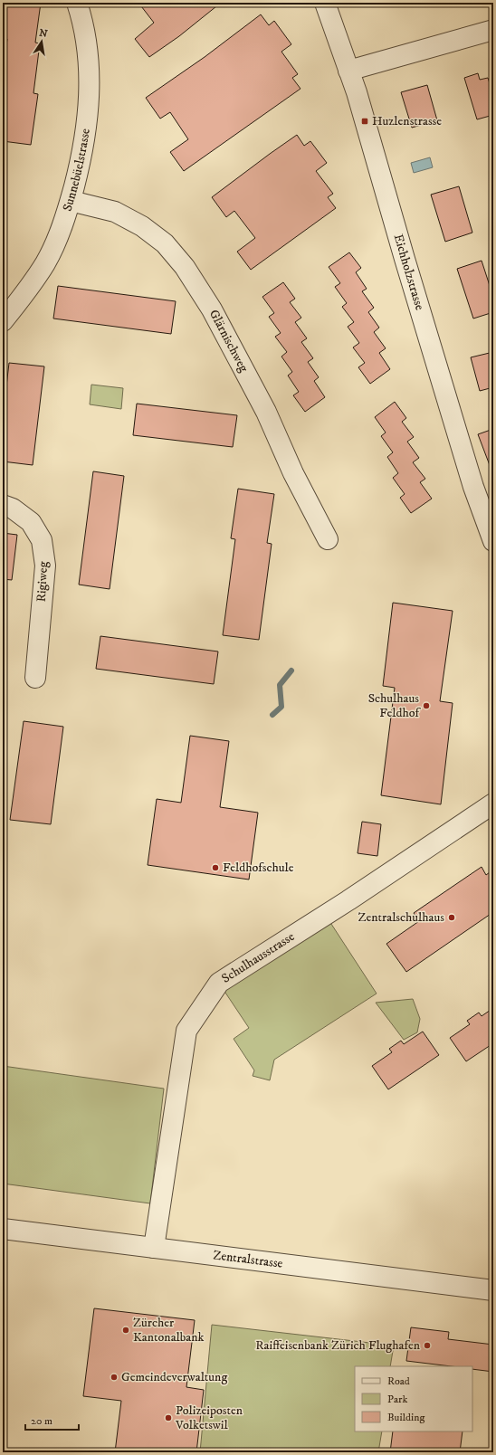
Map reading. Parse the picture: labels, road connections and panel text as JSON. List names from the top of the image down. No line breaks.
{"streets":{"street":["Sunnebüelstrasse","Eichholzstrasse","Glärnischweg","Rigiweg","Schulhausstrasse","Zentralstrasse"]},"crossings":[["Sunnebüelstrasse","Glärnischweg"],["Schulhausstrasse","Zentralstrasse"]],"places":{"transit":["Huzlenstrasse"],"other":["Schulhaus Feldhof","Feldhofschule","Zentralschulhaus","Zürcher Kantonalbank","Raiffeisenbank Zürich Flughafen","Gemeindeverwaltung","Polizeiposten Volketswil"]},"legend":["Road","Park","Building"],"scale_bar":"20 m","north":"top"}
